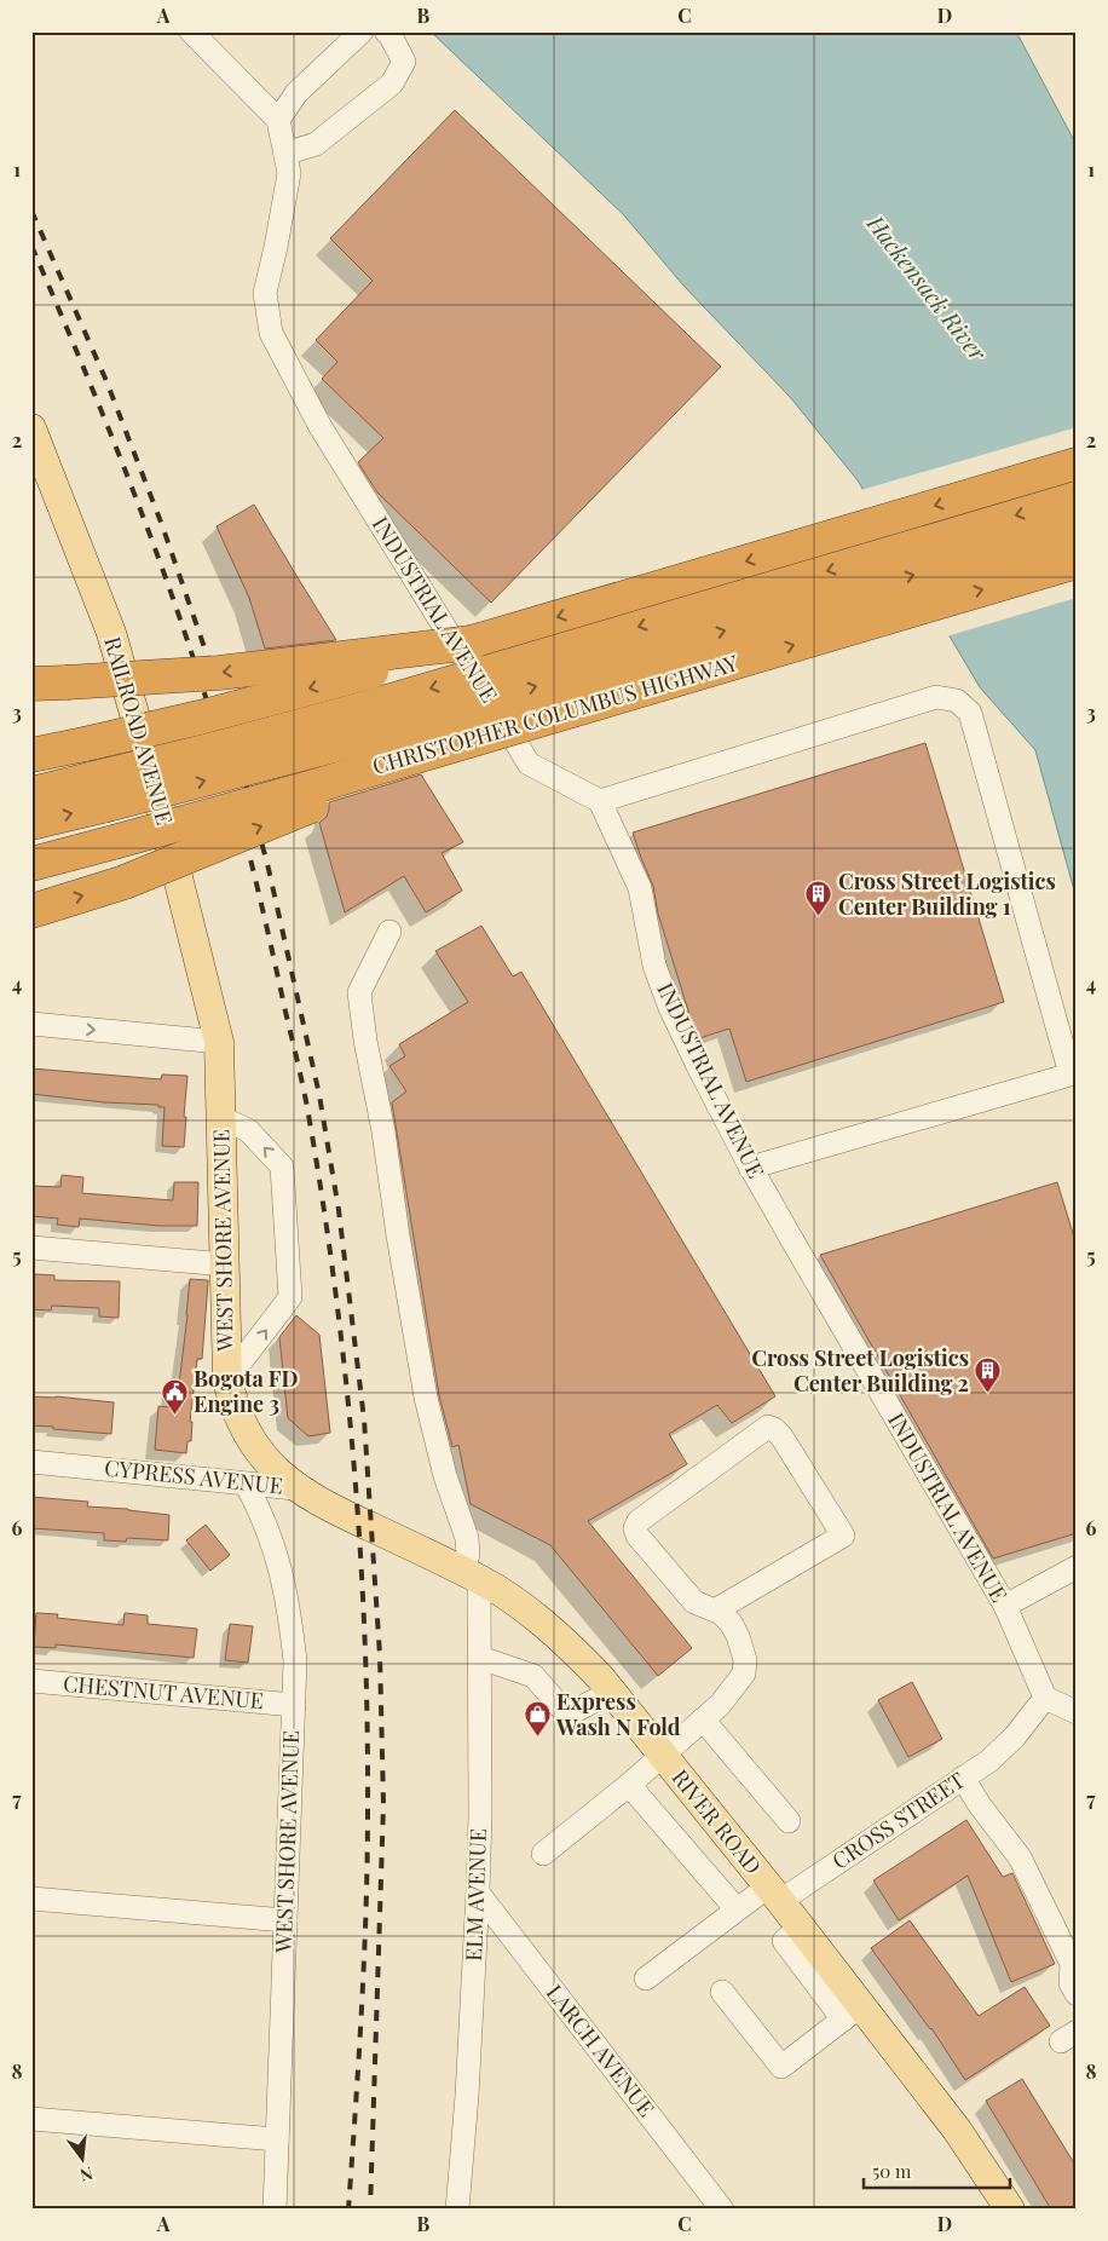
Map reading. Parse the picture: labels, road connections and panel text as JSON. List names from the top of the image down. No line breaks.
{"streets":{"highway":["CHRISTOPHER COLUMBUS HIGHWAY"],"main road":["RAILROAD AVENUE","WEST SHORE AVENUE","CYPRESS AVENUE","RIVER ROAD"],"street":["INDUSTRIAL AVENUE","CHESTNUT AVENUE","CROSS STREET","ELM AVENUE","LARCH AVENUE"]},"crossings":[["INDUSTRIAL AVENUE","CROSS STREET"],["RAILROAD AVENUE","WEST SHORE AVENUE"],["WEST SHORE AVENUE","CYPRESS AVENUE"],["WEST SHORE AVENUE","CHESTNUT AVENUE"],["CYPRESS AVENUE","RIVER ROAD"],["CROSS STREET","RIVER ROAD"],["RIVER ROAD","ELM AVENUE"],["ELM AVENUE","LARCH AVENUE"]],"water":["Hackensack River"],"places":{"building":["Cross Street Logistics Center Building 1","Cross Street Logistics Center Building 2"],"public building":["Bogota FD Engine 3"],"shop":["Express Wash N Fold"]},"scale_bar":"50 m","north":"bottom","grid":{"columns":["A","B","C","D"],"rows":["1","2","3","4","5","6","7","8"]}}
